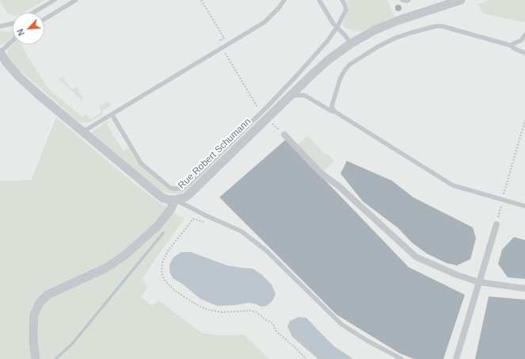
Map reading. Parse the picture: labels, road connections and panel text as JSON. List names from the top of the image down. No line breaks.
{"streets":{"street":["Rue Robert Schumann"]},"north":"bottom left"}
